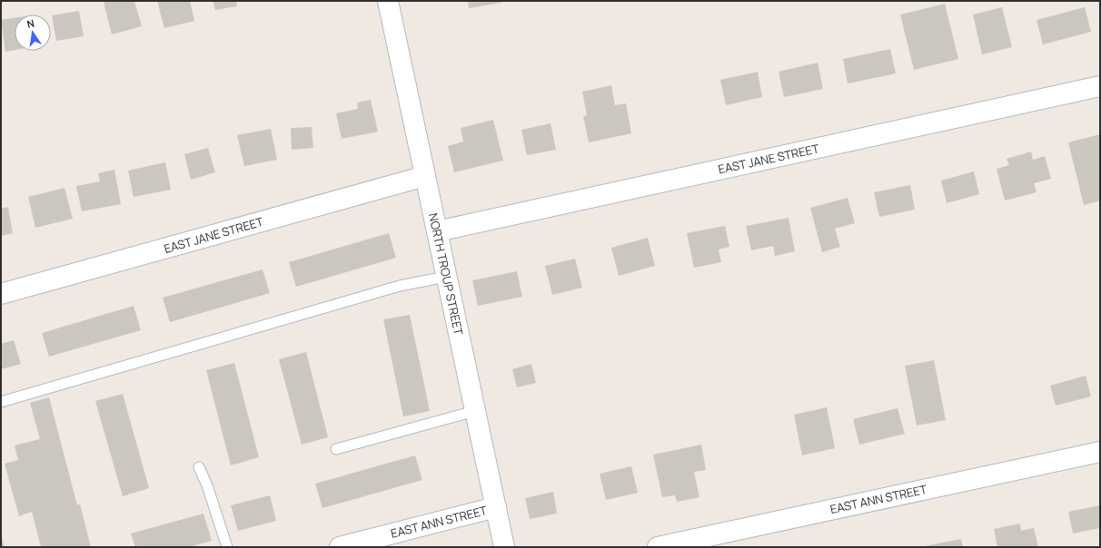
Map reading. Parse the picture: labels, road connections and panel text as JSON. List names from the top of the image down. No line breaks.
{"streets":{"street":["EAST JANE STREET","NORTH TROUP STREET","EAST ANN STREET"]},"crossings":[["EAST JANE STREET","NORTH TROUP STREET"],["NORTH TROUP STREET","EAST ANN STREET"]],"north":"top"}
